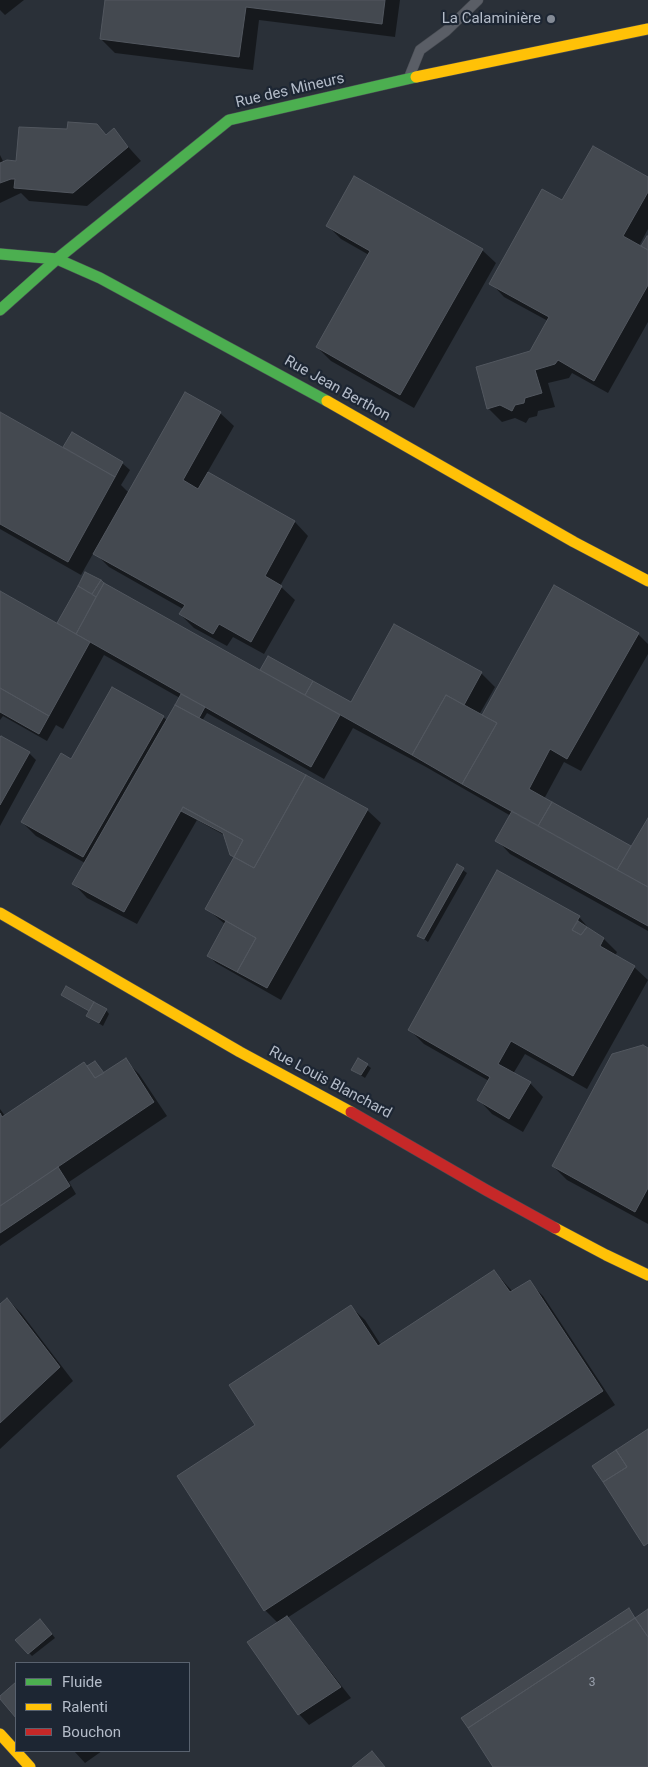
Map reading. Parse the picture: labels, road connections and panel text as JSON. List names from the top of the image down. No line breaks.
{"streets":{"street":["Rue des Mineurs","Rue Jean Berthon","Rue Louis Blanchard"]},"crossings":[["Rue des Mineurs","Rue Jean Berthon"]],"places":["La Calaminière"],"house_numbers":["3"],"legend":["Fluide","Ralenti","Bouchon"]}
